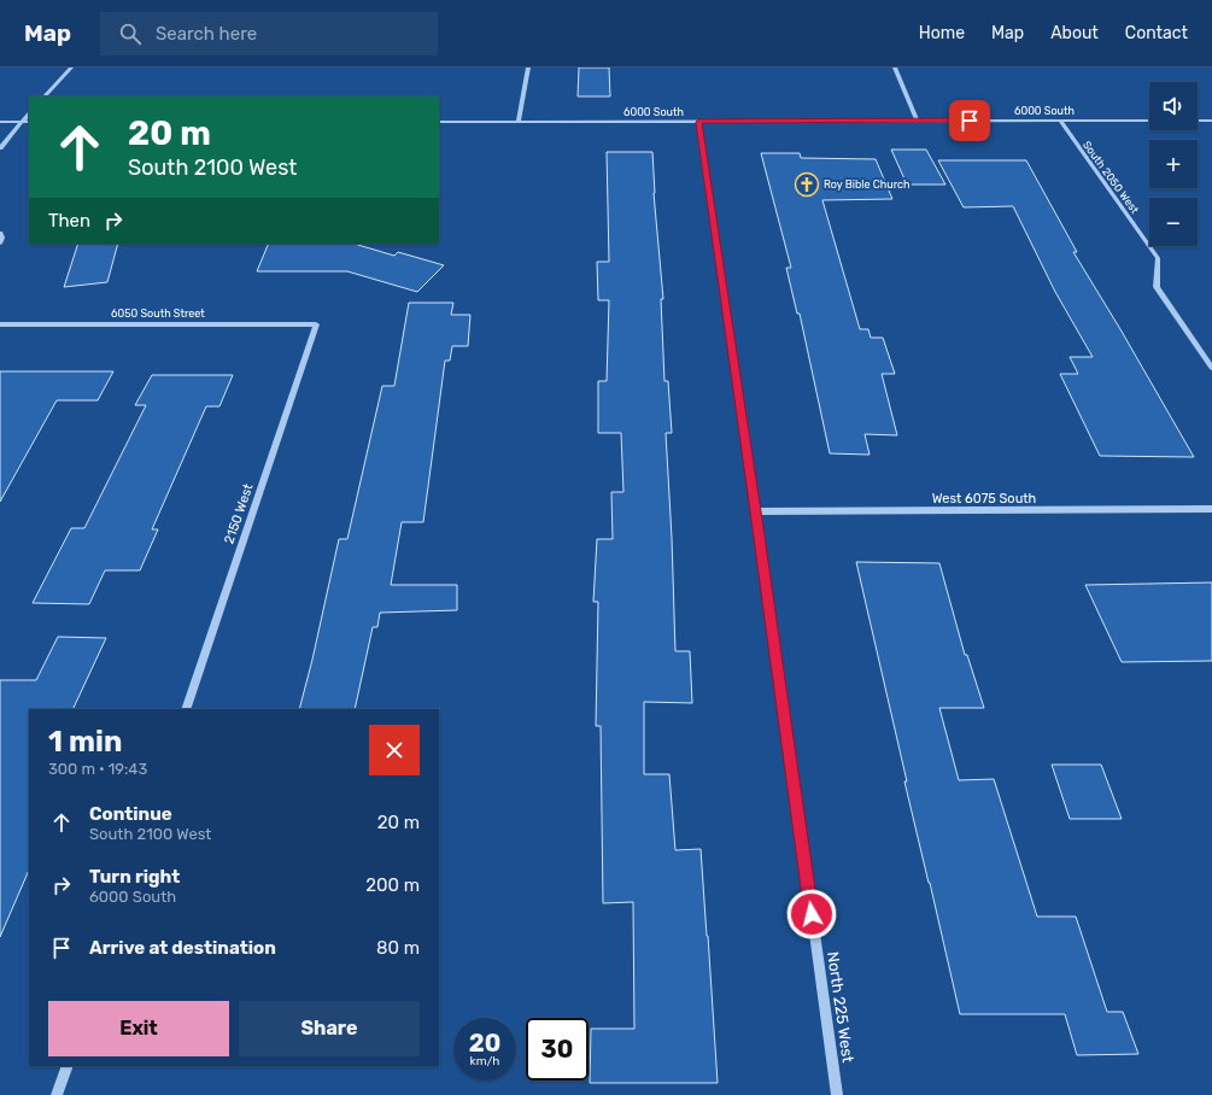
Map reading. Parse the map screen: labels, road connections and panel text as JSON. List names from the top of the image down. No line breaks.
{"streets":{"street":["6000 South","South 2050 West","6050 South Street","West 6075 South","2150 West","North 225 West"]},"crossings":[["6000 South","South 2050 West"],["6000 South","North 225 West"],["6050 South Street","2150 West"],["West 6075 South","North 225 West"]],"places":{"church":["Roy Bible Church"]},"page":{"header":"Map","search":"Search here","nav":["Home","Map","About","Contact"],"map_buttons":["+","−"],"turn":["20 m","South 2100 West"],"then":"Then","heading":["1 min","300 m · 19:43"],"list":[{"name":"Continue","note":"South 2100 West","value":"20 m"},{"name":"Turn right","note":"6000 South","value":"200 m"},{"name":"Arrive at destination","value":"80 m"}],"buttons":["Exit","Share"],"speed":"20 km/h","limit":"30"}}
